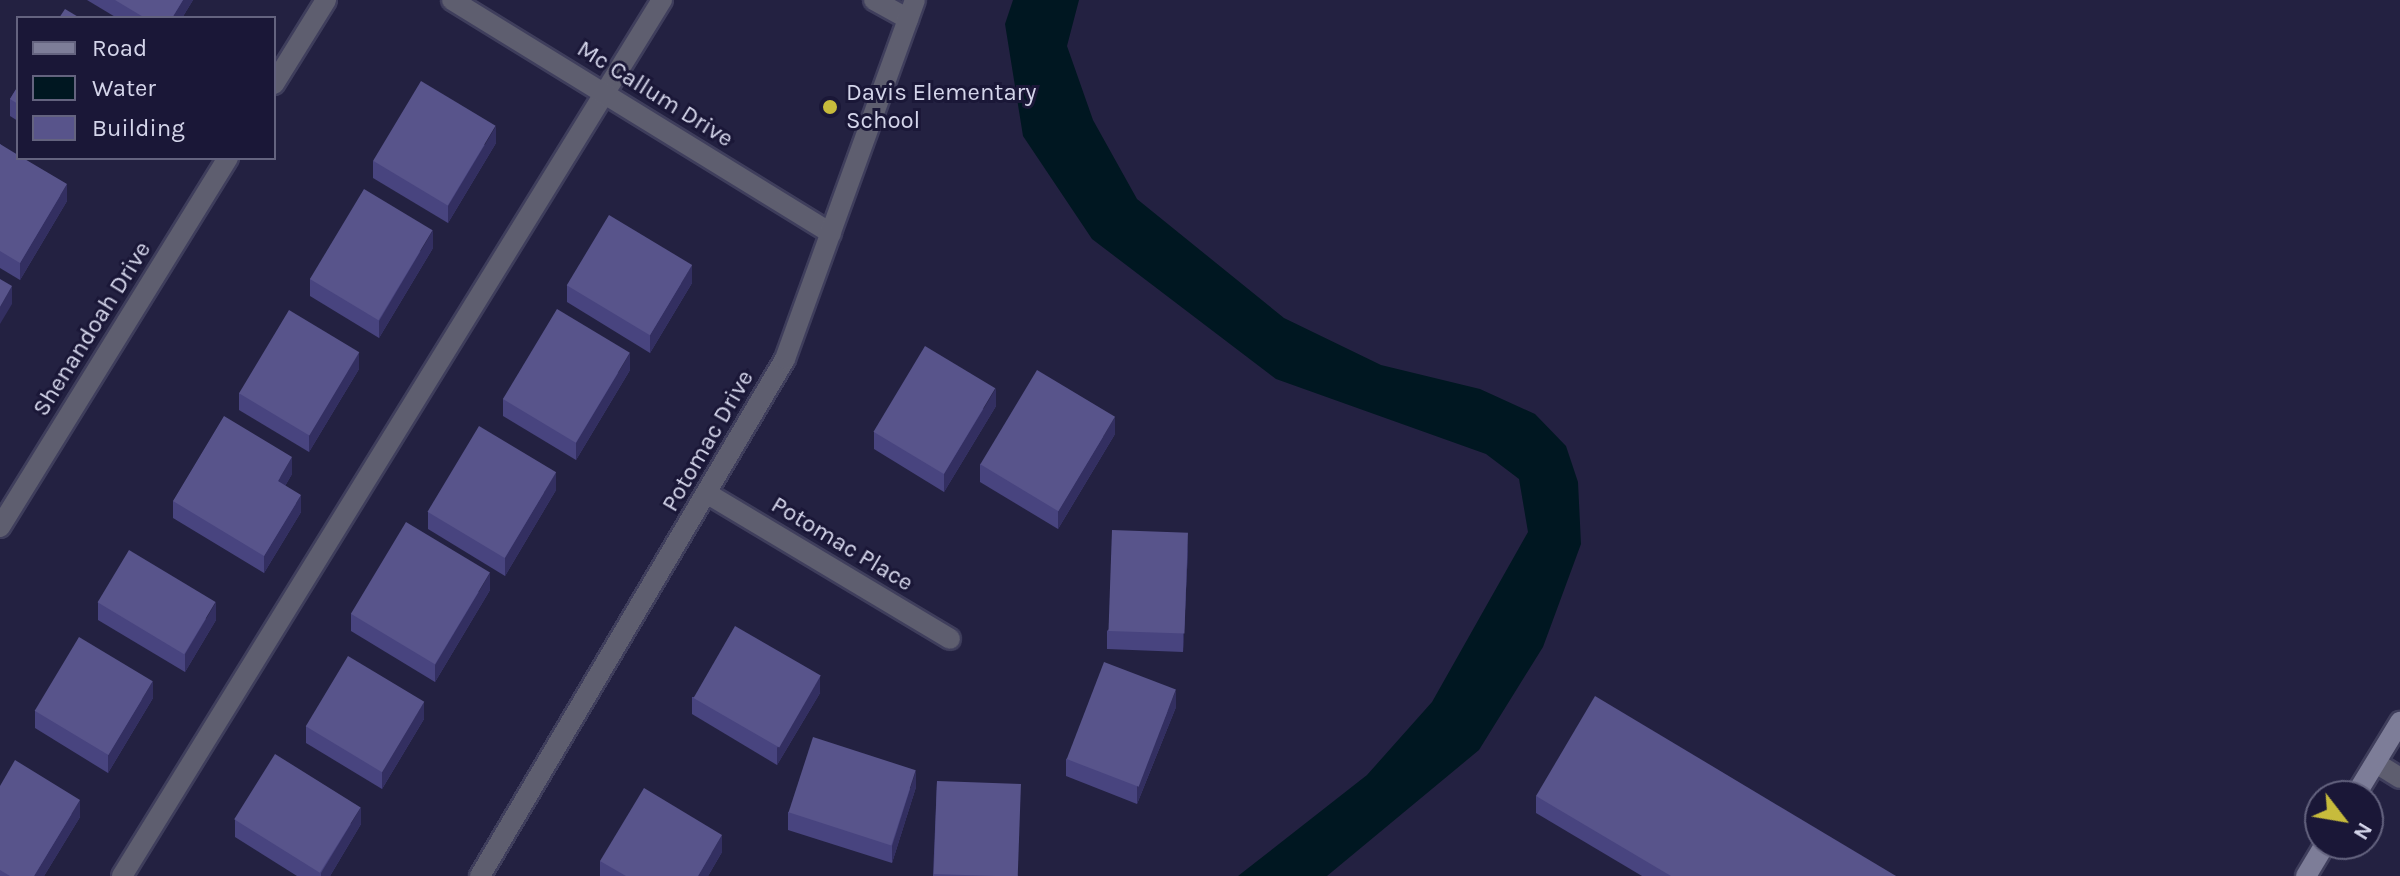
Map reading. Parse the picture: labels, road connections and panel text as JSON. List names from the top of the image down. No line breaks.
{"streets":{"street":["Mc Callum Drive","Shenandoah Drive","Potomac Drive","Potomac Place"]},"crossings":[["Mc Callum Drive","Potomac Drive"],["Potomac Drive","Potomac Place"]],"places":["Davis Elementary School"],"legend":["Road","Water","Building"],"north":"bottom right"}
